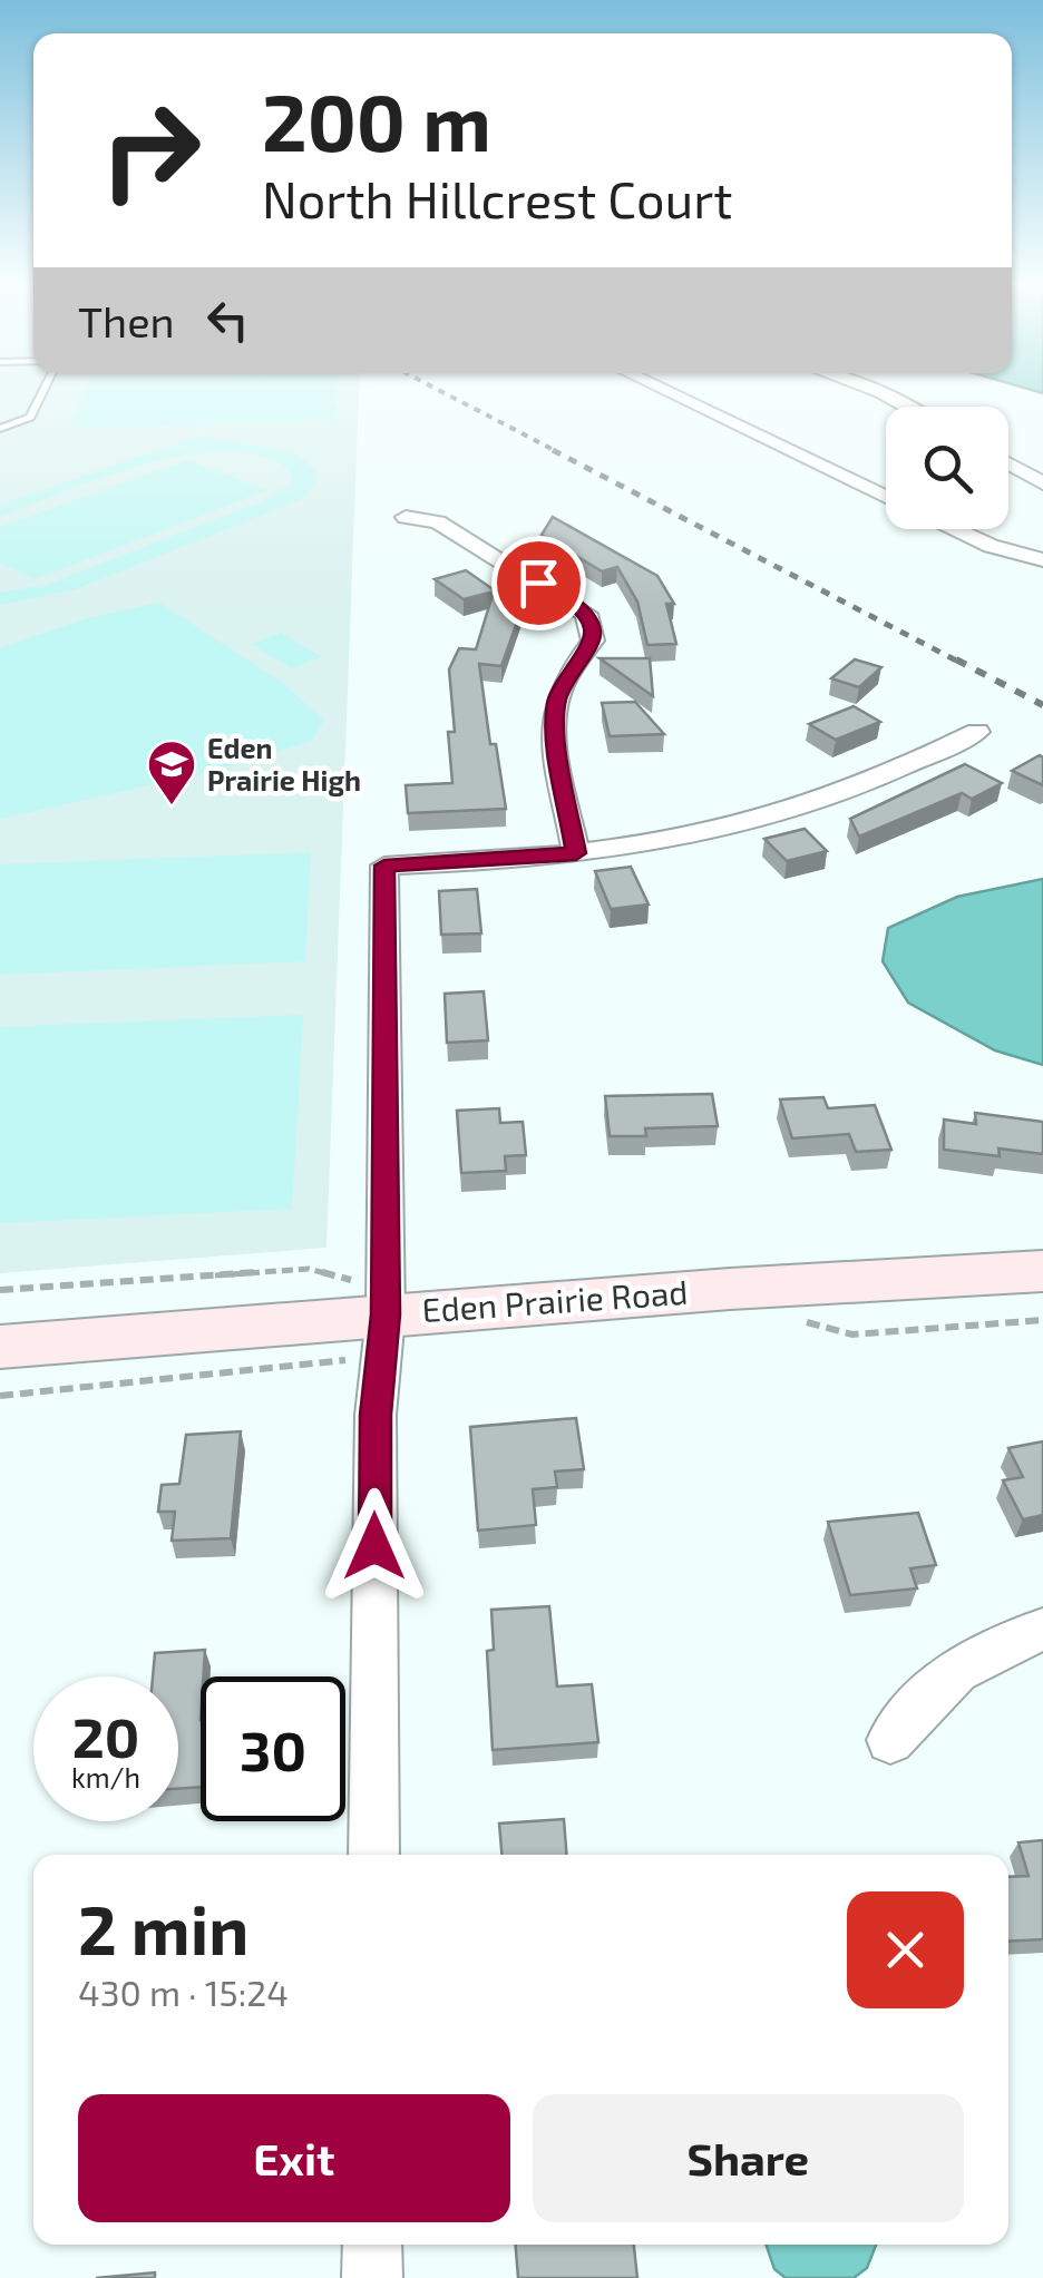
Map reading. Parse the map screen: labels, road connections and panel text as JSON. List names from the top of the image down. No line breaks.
{"streets":{"main road":["Eden Prairie Road"]},"places":{"school or university":["Eden Prairie High"]},"page":{"turn":["200 m","North Hillcrest Court"],"then":"Then","speed":"20 km/h","limit":"30","heading":["2 min","430 m · 15:24"],"buttons":["Exit","Share"]}}
